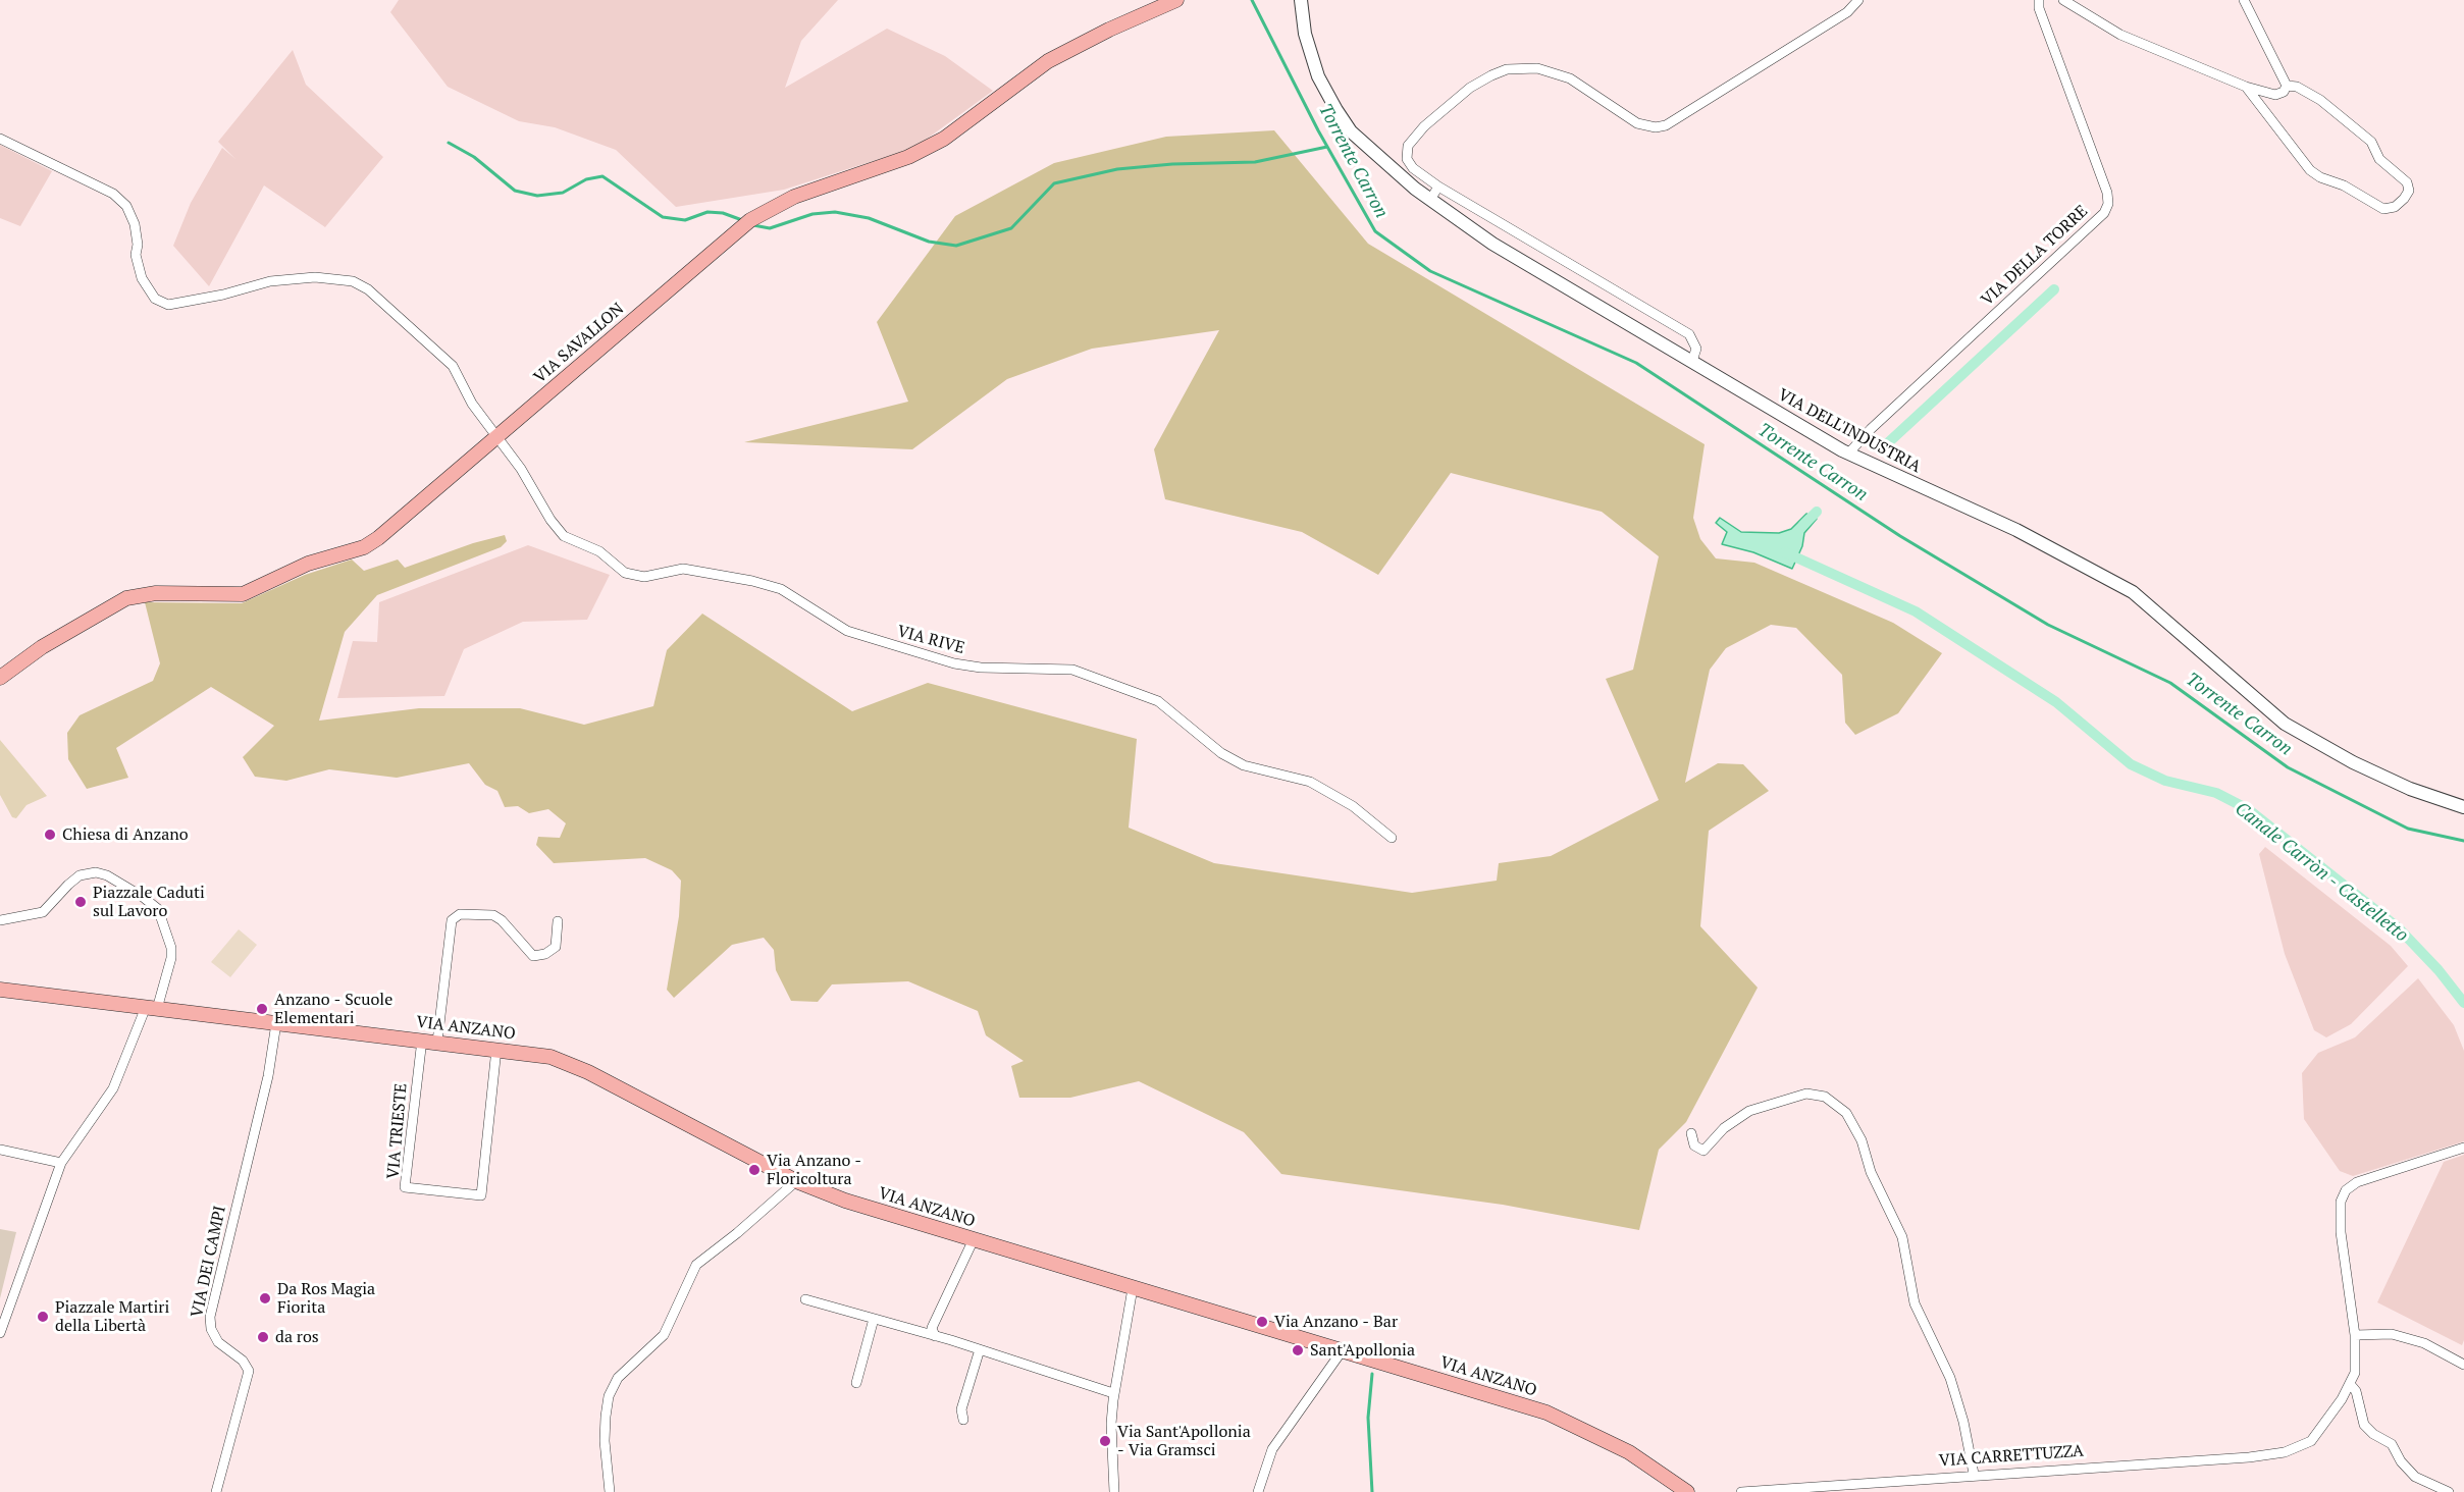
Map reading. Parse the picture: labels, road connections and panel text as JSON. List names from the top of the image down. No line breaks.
{"streets":{"main road":["VIA SAVALLON","VIA ANZANO"],"street":["VIA DELLA TORRE","VIA DELL'INDUSTRIA","VIA RIVE","VIA TRIESTE","VIA DEI CAMPI","VIA CARRETTUZZA"]},"crossings":[["VIA DELLA TORRE","VIA DELL'INDUSTRIA"],["VIA SAVALLON","VIA RIVE"],["VIA ANZANO","VIA TRIESTE"],["VIA ANZANO","VIA DEI CAMPI"]],"water":["Torrente Carron","Canale Carròn - Castelletto"],"places":["Chiesa di Anzano","Piazzale Caduti sul Lavoro","Anzano - Scuole Elementari","Via Anzano - Floricoltura","Da Ros Magia Fiorita","Piazzale Martiri della Libertà","Via Anzano - Bar","da ros","Sant'Apollonia","Via Sant'Apollonia - Via Gramsci"]}
